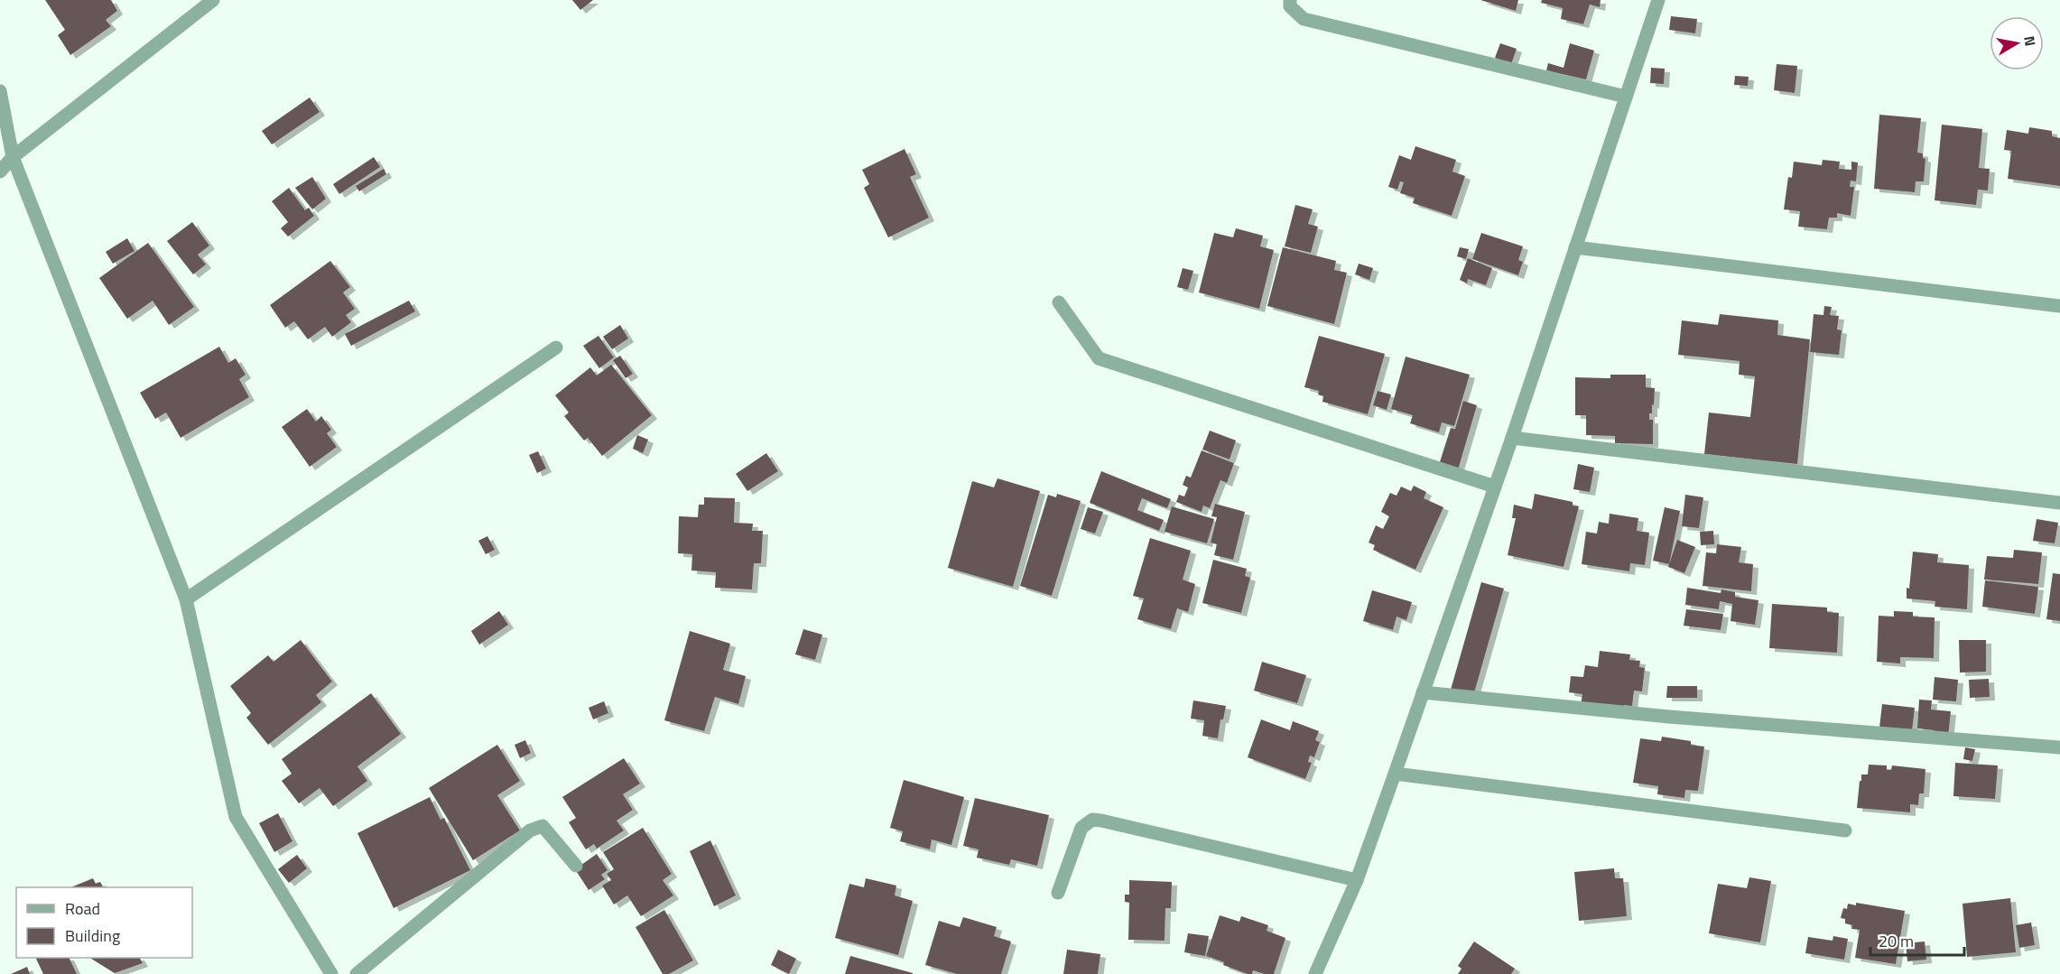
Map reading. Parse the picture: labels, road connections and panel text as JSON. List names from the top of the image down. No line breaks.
{"legend":["Road","Building"],"scale_bar":"20 m","north":"right"}
